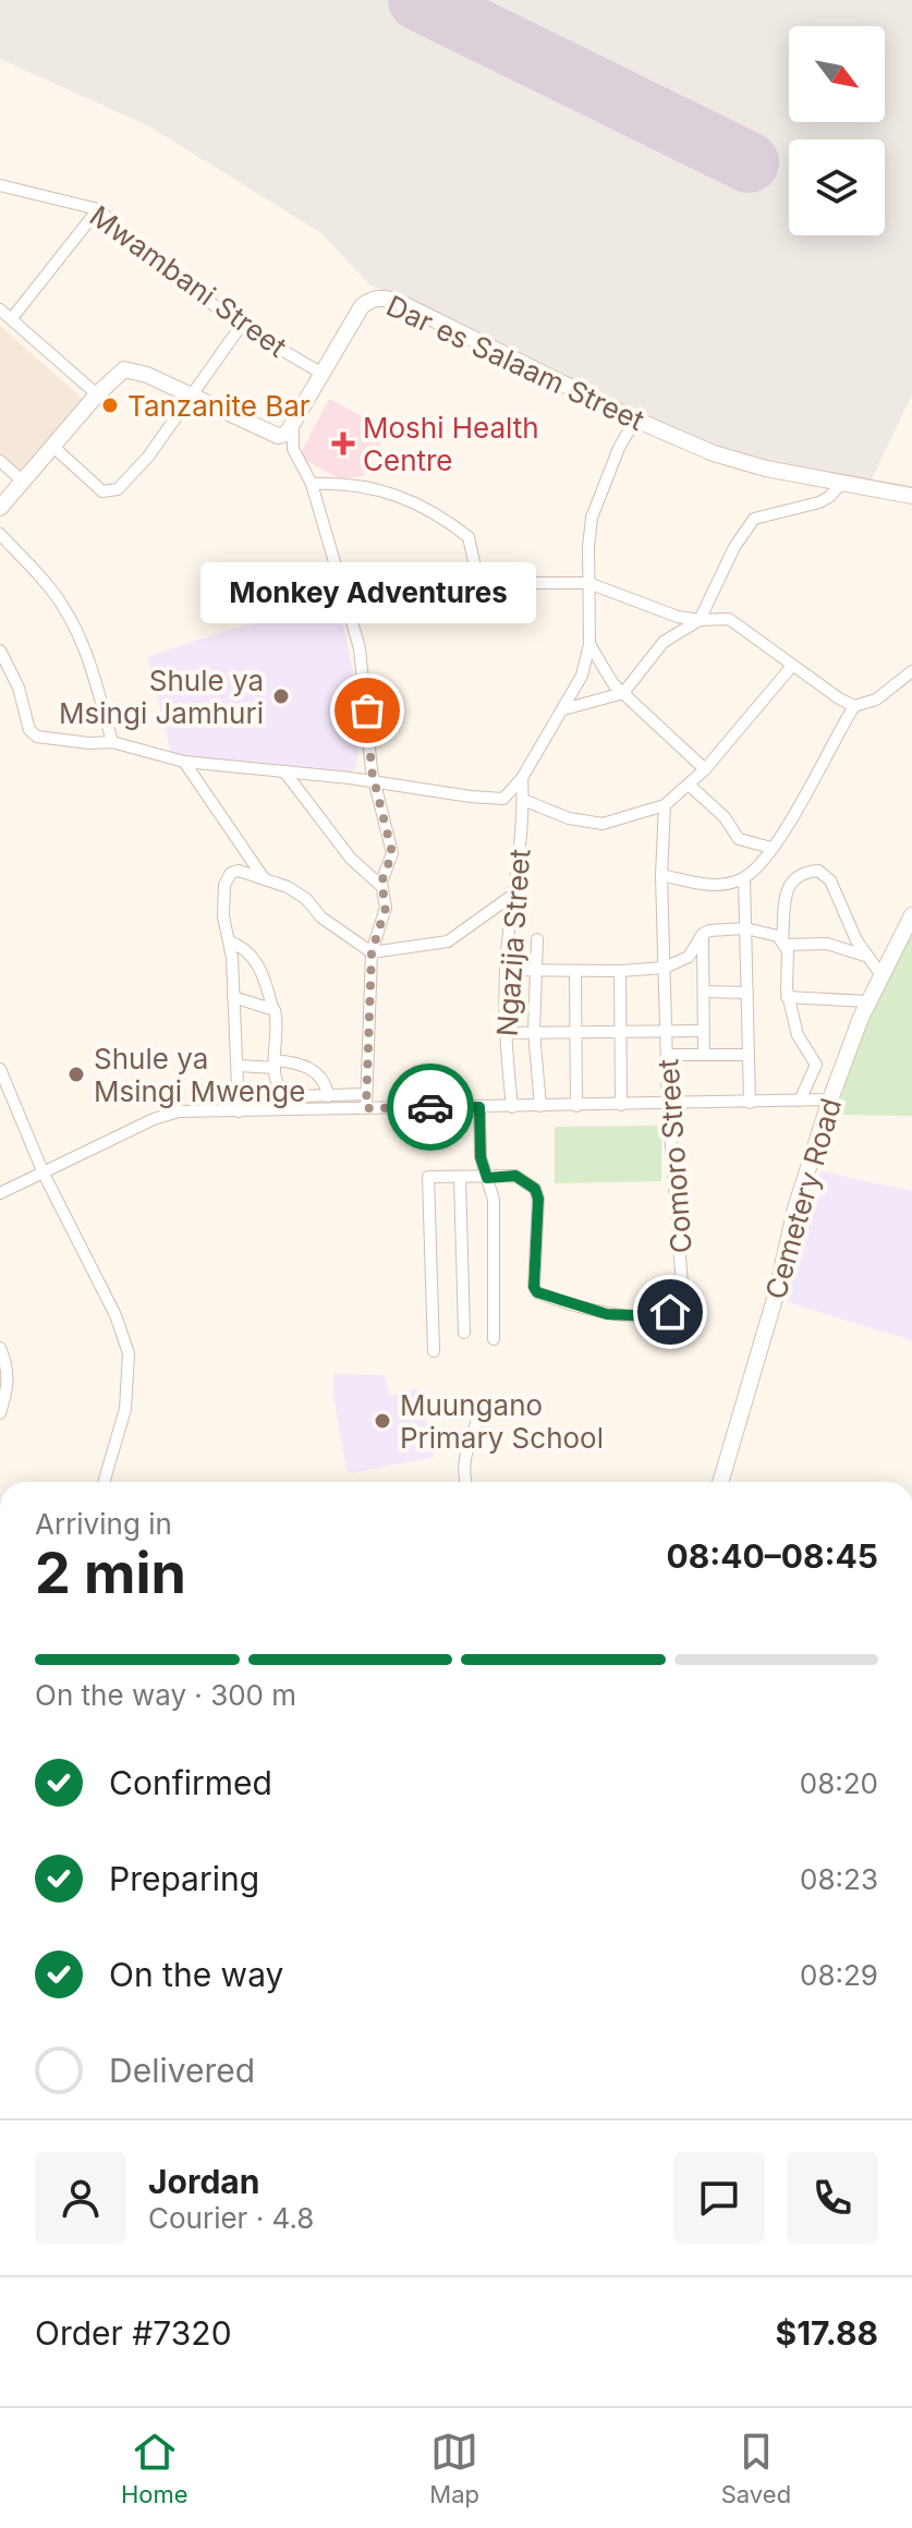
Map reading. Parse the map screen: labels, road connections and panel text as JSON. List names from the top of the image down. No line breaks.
{"streets":{"street":["Mwambani Street","Dar es Salaam Street","Ngazija Street","Comoro Street","Cemetery Road"]},"crossings":[["Mwambani Street","Dar es Salaam Street"]],"places":{"other":["Tanzanite Bar","Shule ya Msingi Jamhuri","Monkey Adventures","Shule ya Msingi Mwenge","Muungano Primary School"],"health":["Moshi Health Centre"]},"north":"bottom right","page":{"bubble":"Monkey Adventures","heading":["2 min","Arriving in","08:40–08:45"],"panel":["Jordan","Courier · 4.8","Order #7320","$17.88"],"bar":"On the way · 300 m","list":[["Confirmed","08:20"],["Preparing","08:23"],["On the way","08:29"],"Delivered"],"tabs":["Home","Map","Saved"]}}
